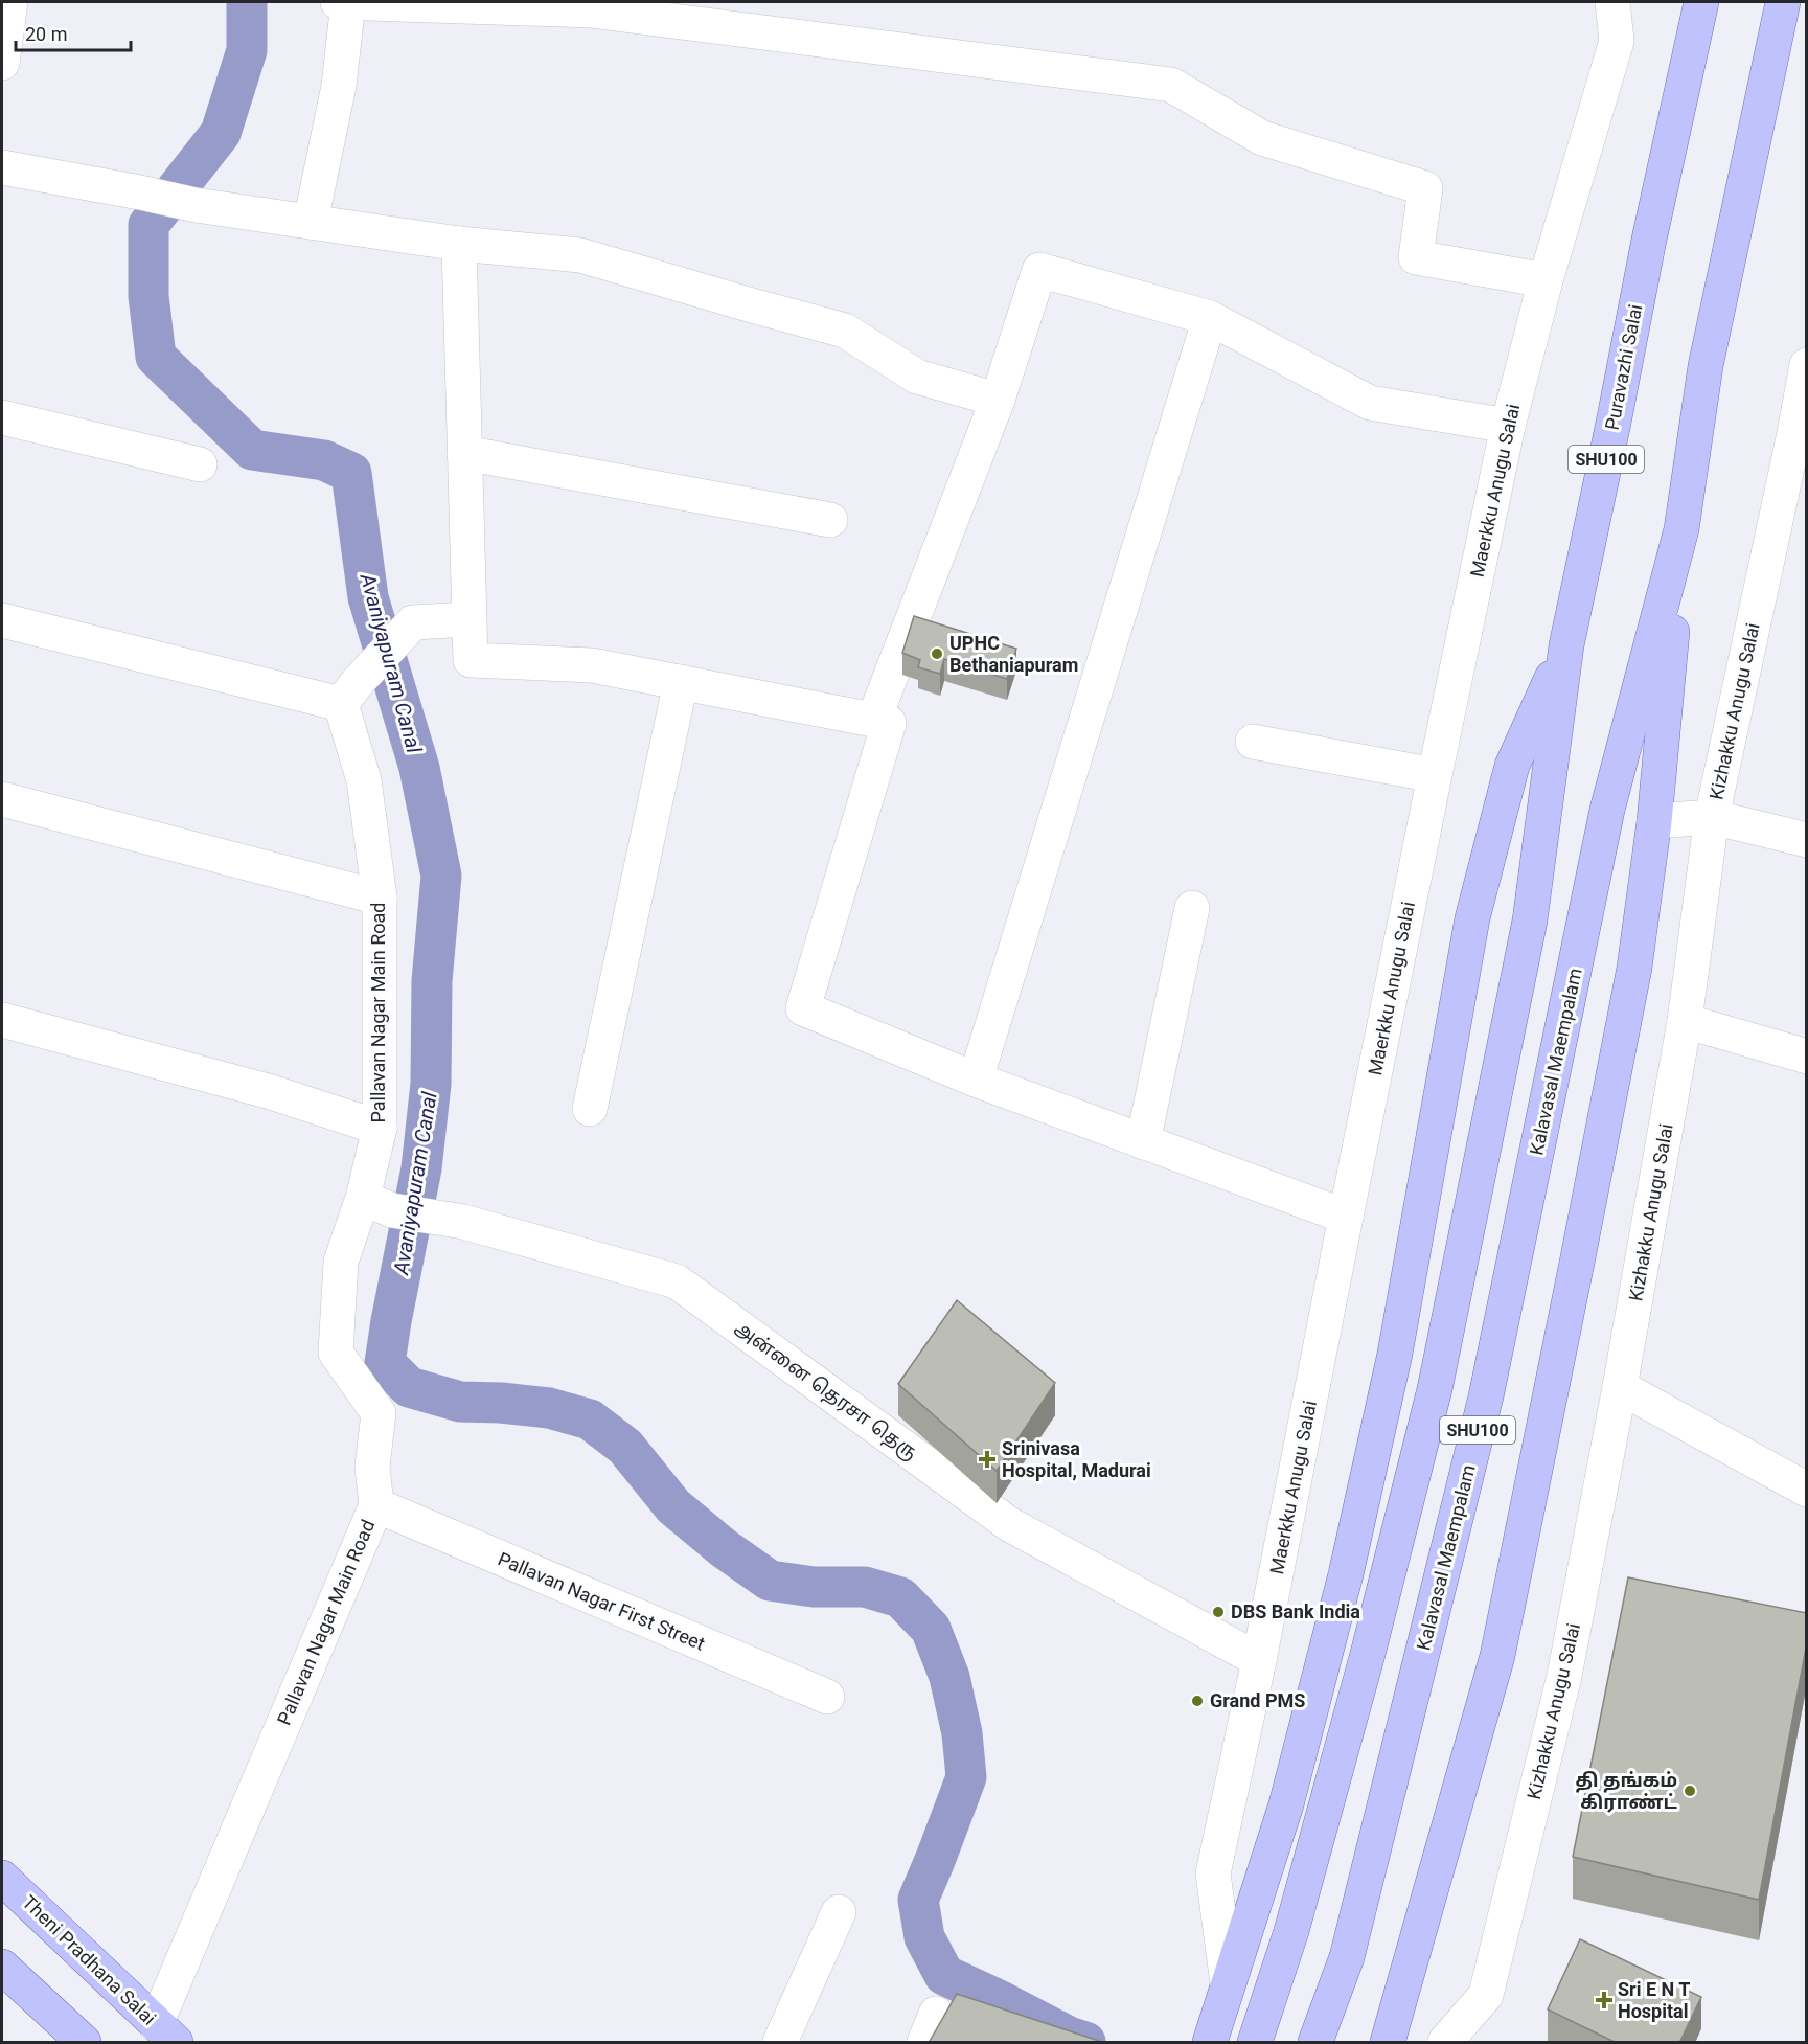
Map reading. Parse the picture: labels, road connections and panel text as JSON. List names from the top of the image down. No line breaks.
{"streets":{"main road":["Puravazhi Salai","SHU100","Kalavasal Maempalam","Theni Pradhana Salai"],"street":["Maerkku Anugu Salai","Kizhakku Anugu Salai","Pallavan Nagar Main Road","அன்னை தெரசா தெரு","Pallavan Nagar First Street"]},"crossings":[["SHU100","Kalavasal Maempalam"],["Maerkku Anugu Salai","அன்னை தெரசா தெரு"],["Pallavan Nagar Main Road","அன்னை தெரசா தெரு"],["Pallavan Nagar Main Road","Pallavan Nagar First Street"],["Pallavan Nagar Main Road","Theni Pradhana Salai"]],"water":["Avaniyapuram Canal"],"places":{"other":["UPHC Bethaniapuram","DBS Bank India","Grand PMS","தி தங்கம் கிராண்ட்"],"health":["Srinivasa Hospital, Madurai","Sri E N T Hospital"]},"scale_bar":"20 m"}
